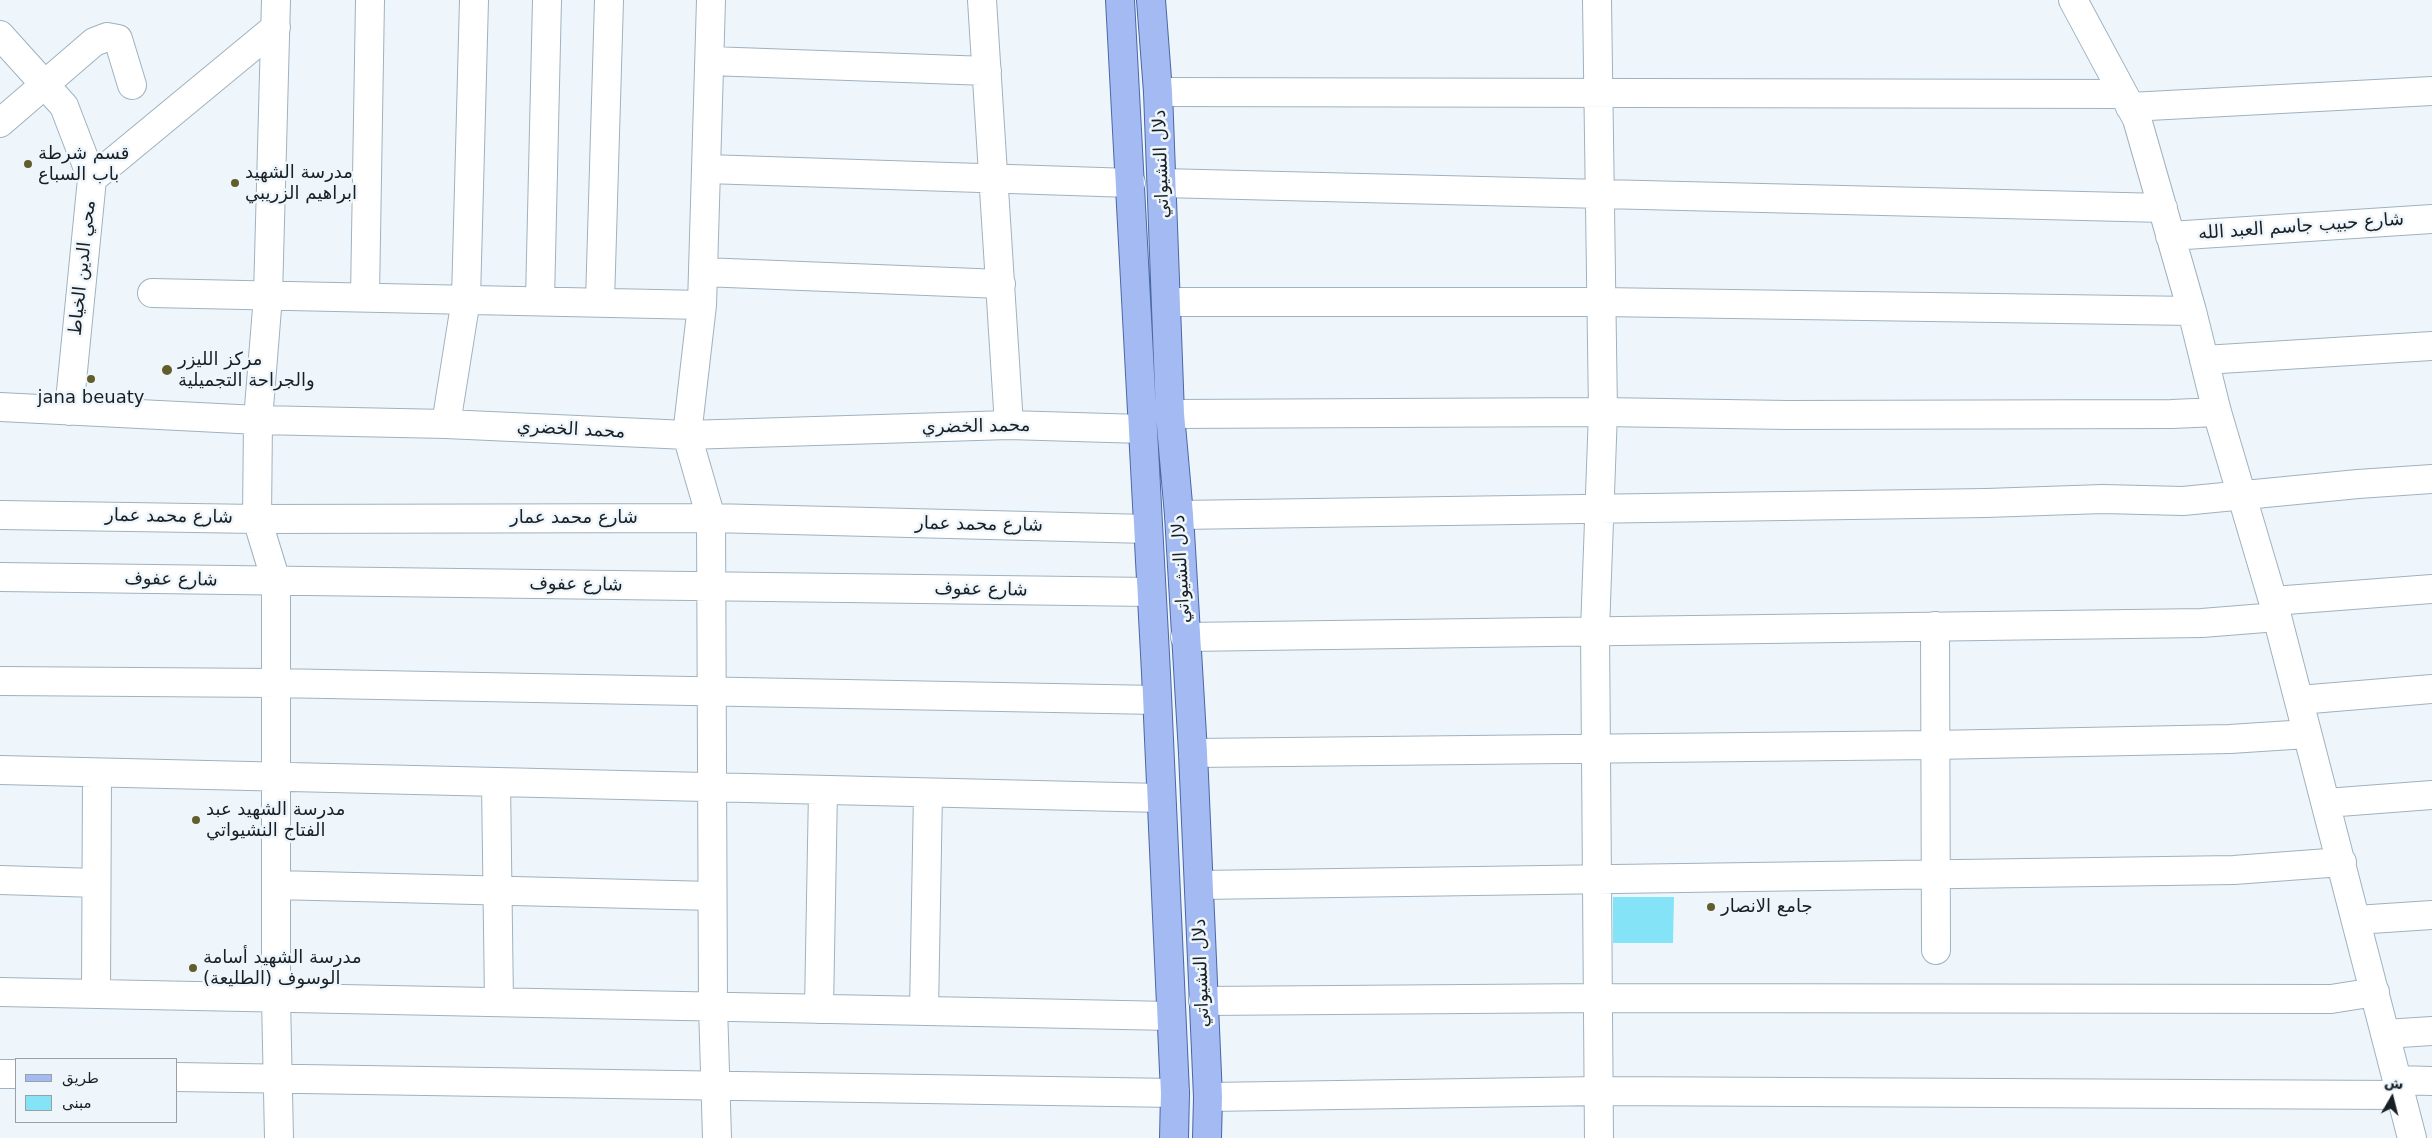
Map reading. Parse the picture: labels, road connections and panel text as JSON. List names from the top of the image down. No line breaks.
{"streets":{"main road":["دلال النشيواتي"],"street":["شارع حبيب جاسم العبد الله","محي الدين الخياط","محمد الخضري","شارع محمد عمار","شارع عفوف"]},"crossings":[["دلال النشيواتي","محمد الخضري"],["دلال النشيواتي","شارع محمد عمار"],["دلال النشيواتي","شارع عفوف"],["محي الدين الخياط","محمد الخضري"]],"places":["قسم شرطة باب السباع","مدرسة الشهيد ابراهيم الزريبي","مركز الليزر والجراحة التجميلية","jana beuaty","مدرسة الشهيد عبد الفتاح النشيواتي","جامع الانصار","مدرسة الشهيد أسامة الوسوف (الطليعة)"],"legend":["طريق","مبنى"],"north":"top"}
